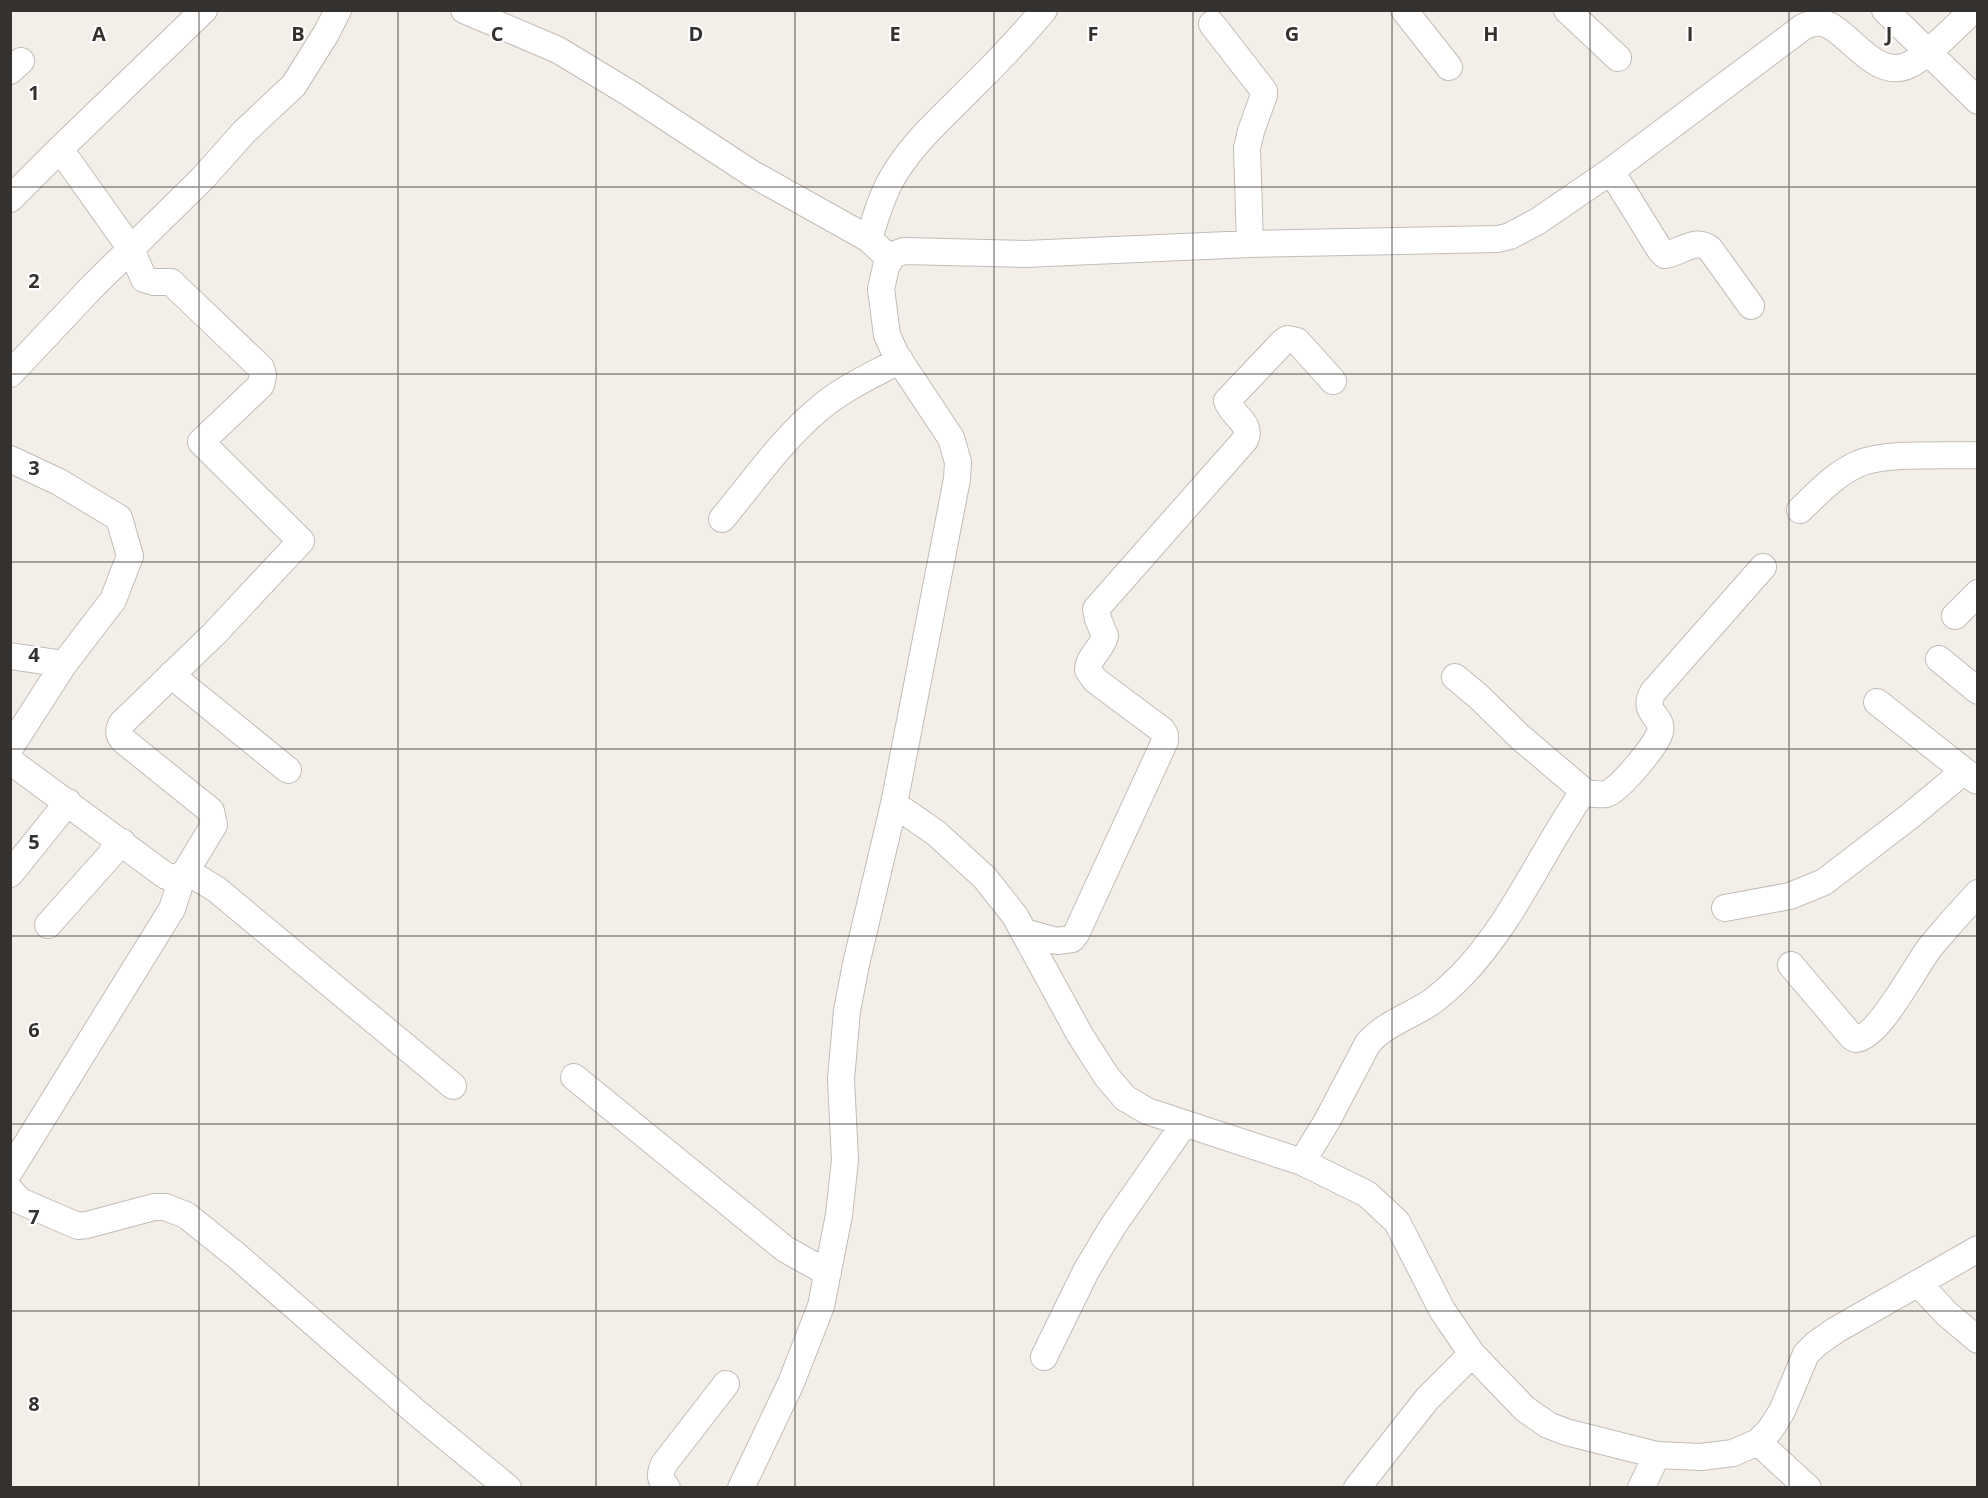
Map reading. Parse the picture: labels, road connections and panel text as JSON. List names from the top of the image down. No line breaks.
{"grid":{"columns":["A","B","C","D","E","F","G","H","I","J"],"rows":["1","2","3","4","5","6","7","8"]}}
